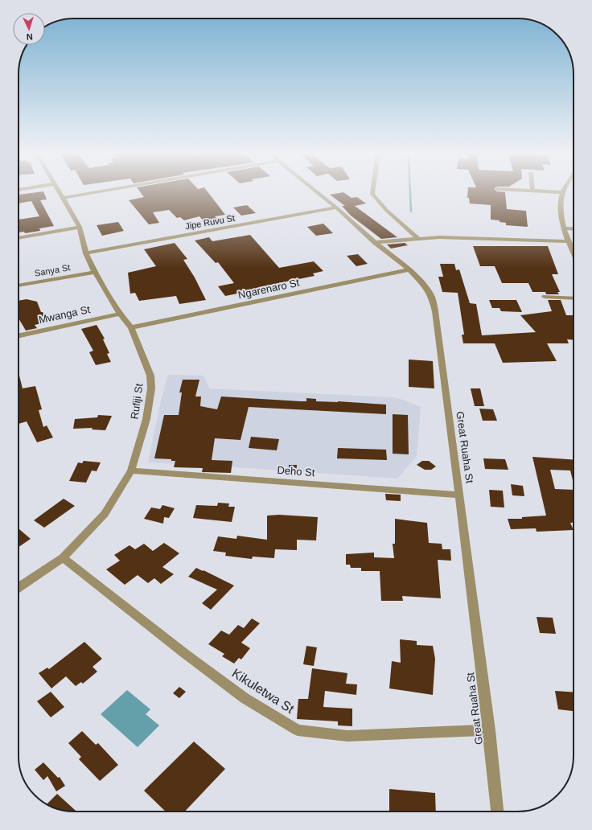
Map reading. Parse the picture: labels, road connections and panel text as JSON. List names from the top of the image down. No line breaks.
{"streets":{"street":["Jipe Ruvu St","Sanya St","Ngarenaro St","Mwanga St","Rufiji St","Great Ruaha St","Deho St","Kikuletwa St"]},"crossings":[["Jipe Ruvu St","Rufiji St"],["Jipe Ruvu St","Great Ruaha St"],["Sanya St","Rufiji St"],["Ngarenaro St","Rufiji St"],["Ngarenaro St","Great Ruaha St"],["Mwanga St","Rufiji St"],["Rufiji St","Deho St"],["Rufiji St","Kikuletwa St"],["Great Ruaha St","Deho St"],["Great Ruaha St","Kikuletwa St"]],"north":"bottom"}
